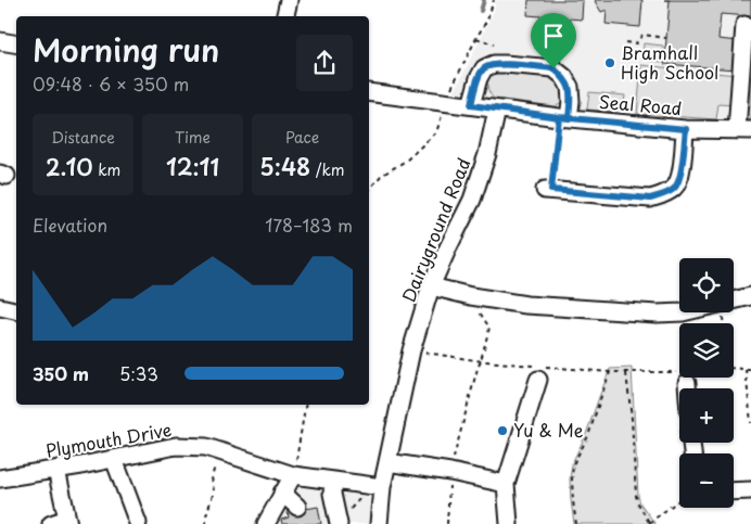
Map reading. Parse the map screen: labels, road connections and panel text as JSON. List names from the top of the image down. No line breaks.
{"streets":{"street":["Seal Road","Dairyground Road","Plymouth Drive"]},"crossings":[["Seal Road","Dairyground Road"],["Dairyground Road","Plymouth Drive"]],"places":["Bramhall High School","Yu & Me"],"page":{"heading":["Morning run","09:48 · 6 × 350 m"],"stats":[["Distance","2.10 km"],["Time","12:11"],["Pace","5:48 /km"]],"chart":["Elevation","178–183 m"],"map_buttons":["+","−"],"list":[{"name":"350 m","note":"5:33"}]}}
